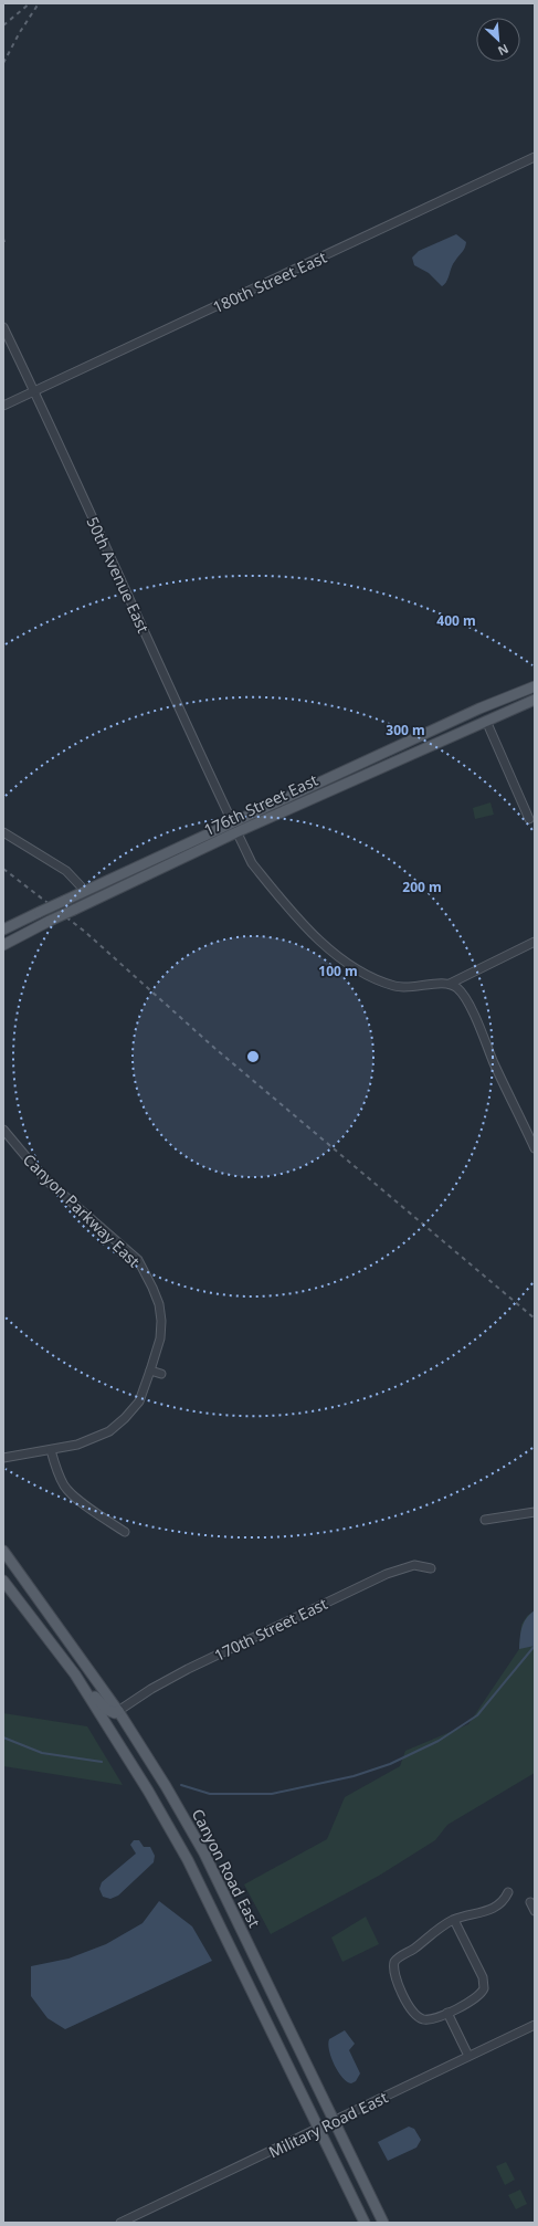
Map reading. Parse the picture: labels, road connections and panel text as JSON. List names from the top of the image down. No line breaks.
{"streets":{"main road":["176th Street East","Canyon Road East"],"street":["180th Street East","50th Avenue East","Canyon Parkway East","170th Street East","Military Road East"]},"crossings":[["180th Street East","50th Avenue East"],["50th Avenue East","176th Street East"],["170th Street East","Canyon Road East"],["Canyon Road East","Military Road East"]],"north":"bottom right","rings":["400 m","300 m","200 m","100 m"]}
